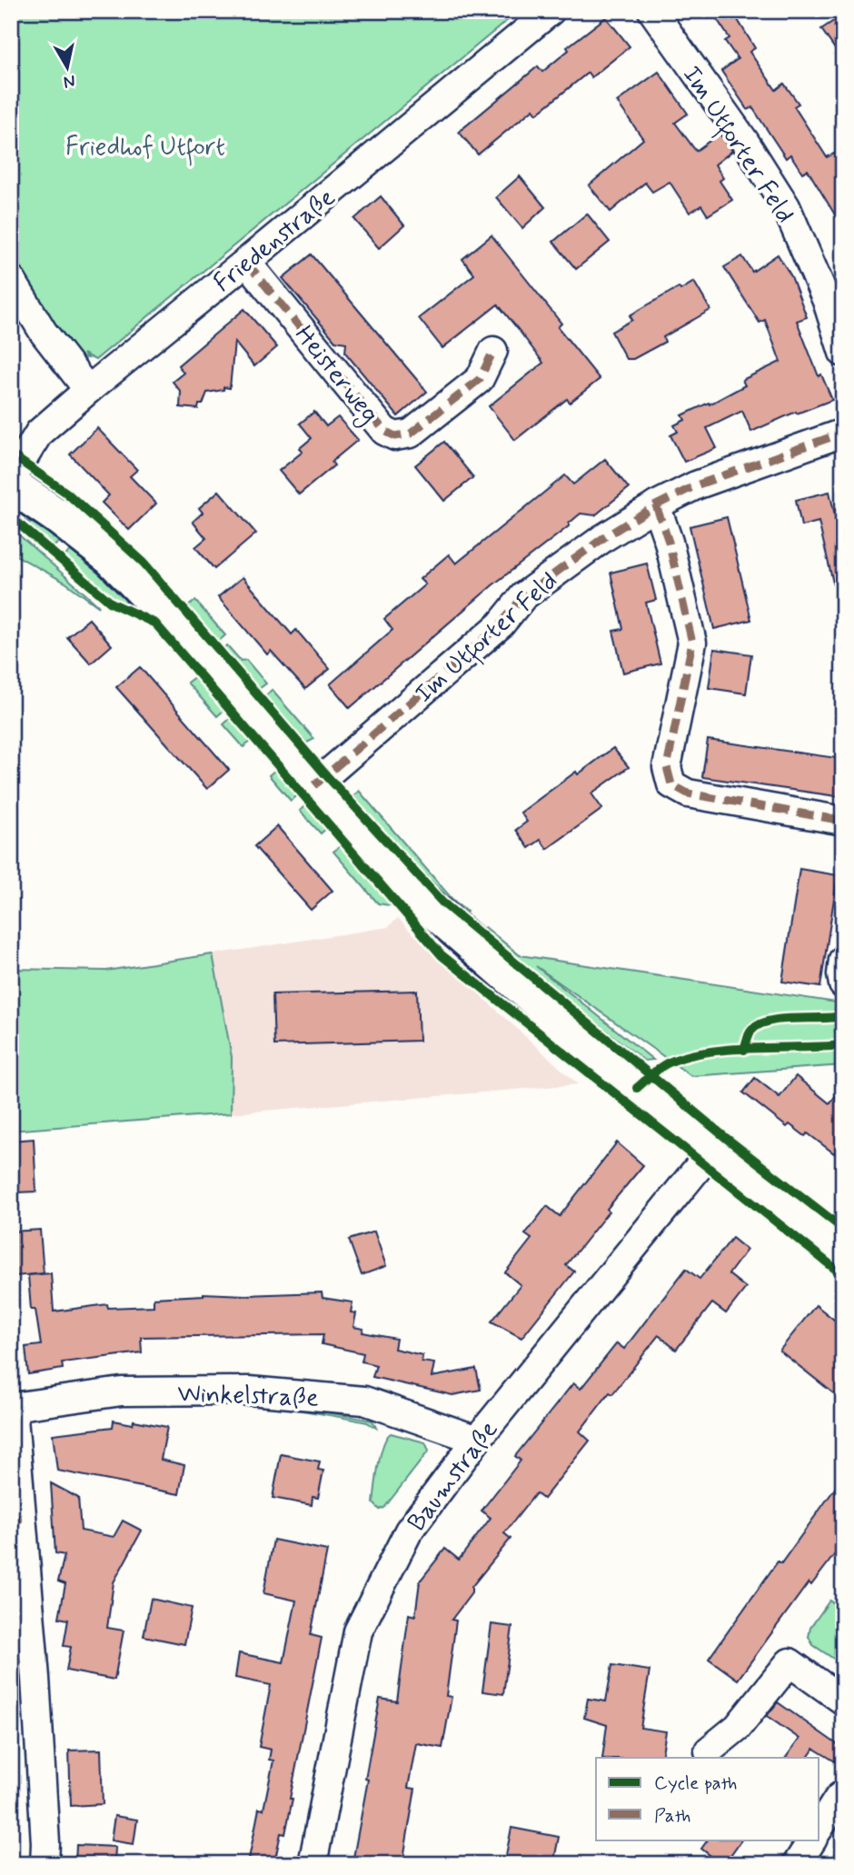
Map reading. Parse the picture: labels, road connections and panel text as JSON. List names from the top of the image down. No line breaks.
{"streets":{"street":["Im Utforter Feld","Friedenstraße","Heisterweg","Winkelstraße","Baumstraße"]},"crossings":[["Friedenstraße","Heisterweg"],["Winkelstraße","Baumstraße"]],"parks":["Friedhof Utfort"],"legend":["Cycle path","Path"],"north":"bottom"}
